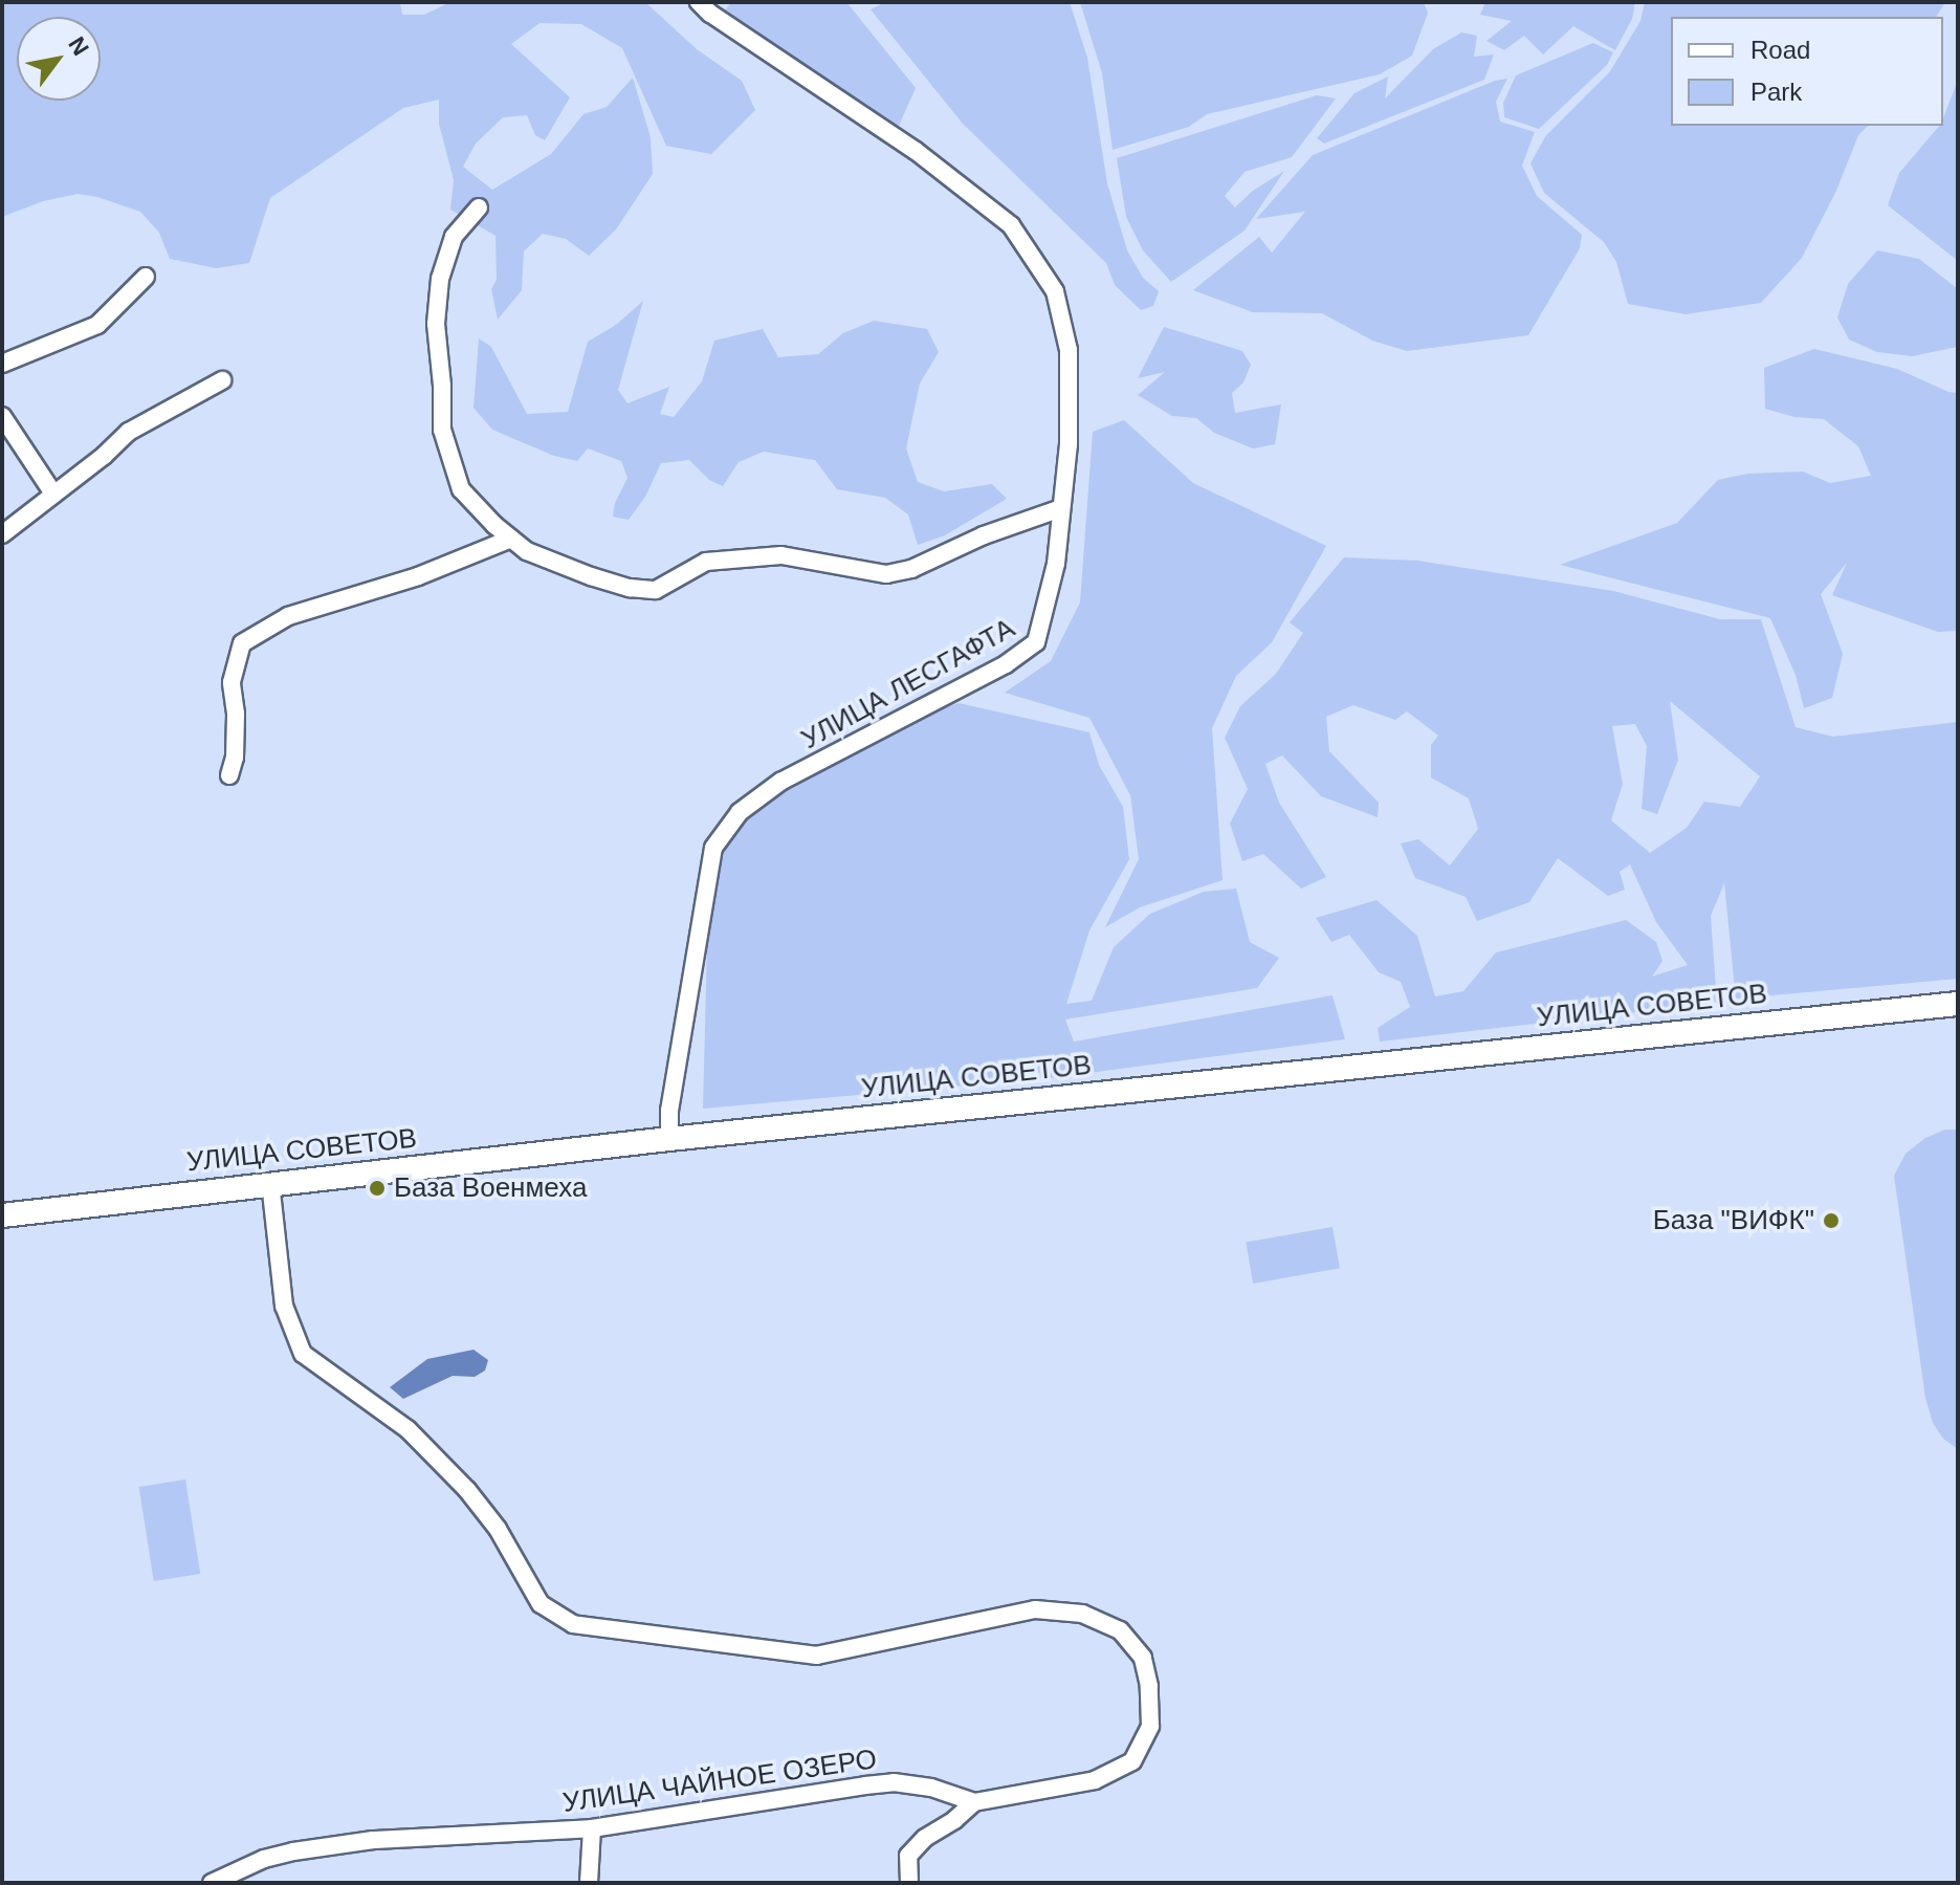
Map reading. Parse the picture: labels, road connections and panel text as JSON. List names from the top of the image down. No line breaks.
{"streets":{"main road":["УЛИЦА СОВЕТОВ"],"street":["УЛИЦА ЛЕСГАФТА","УЛИЦА ЧАЙНОЕ ОЗЕРО"]},"crossings":[["УЛИЦА ЛЕСГАФТА","УЛИЦА СОВЕТОВ"]],"places":["База Военмеха","База \"ВИФК\""],"legend":["Road","Park"],"north":"top right"}
